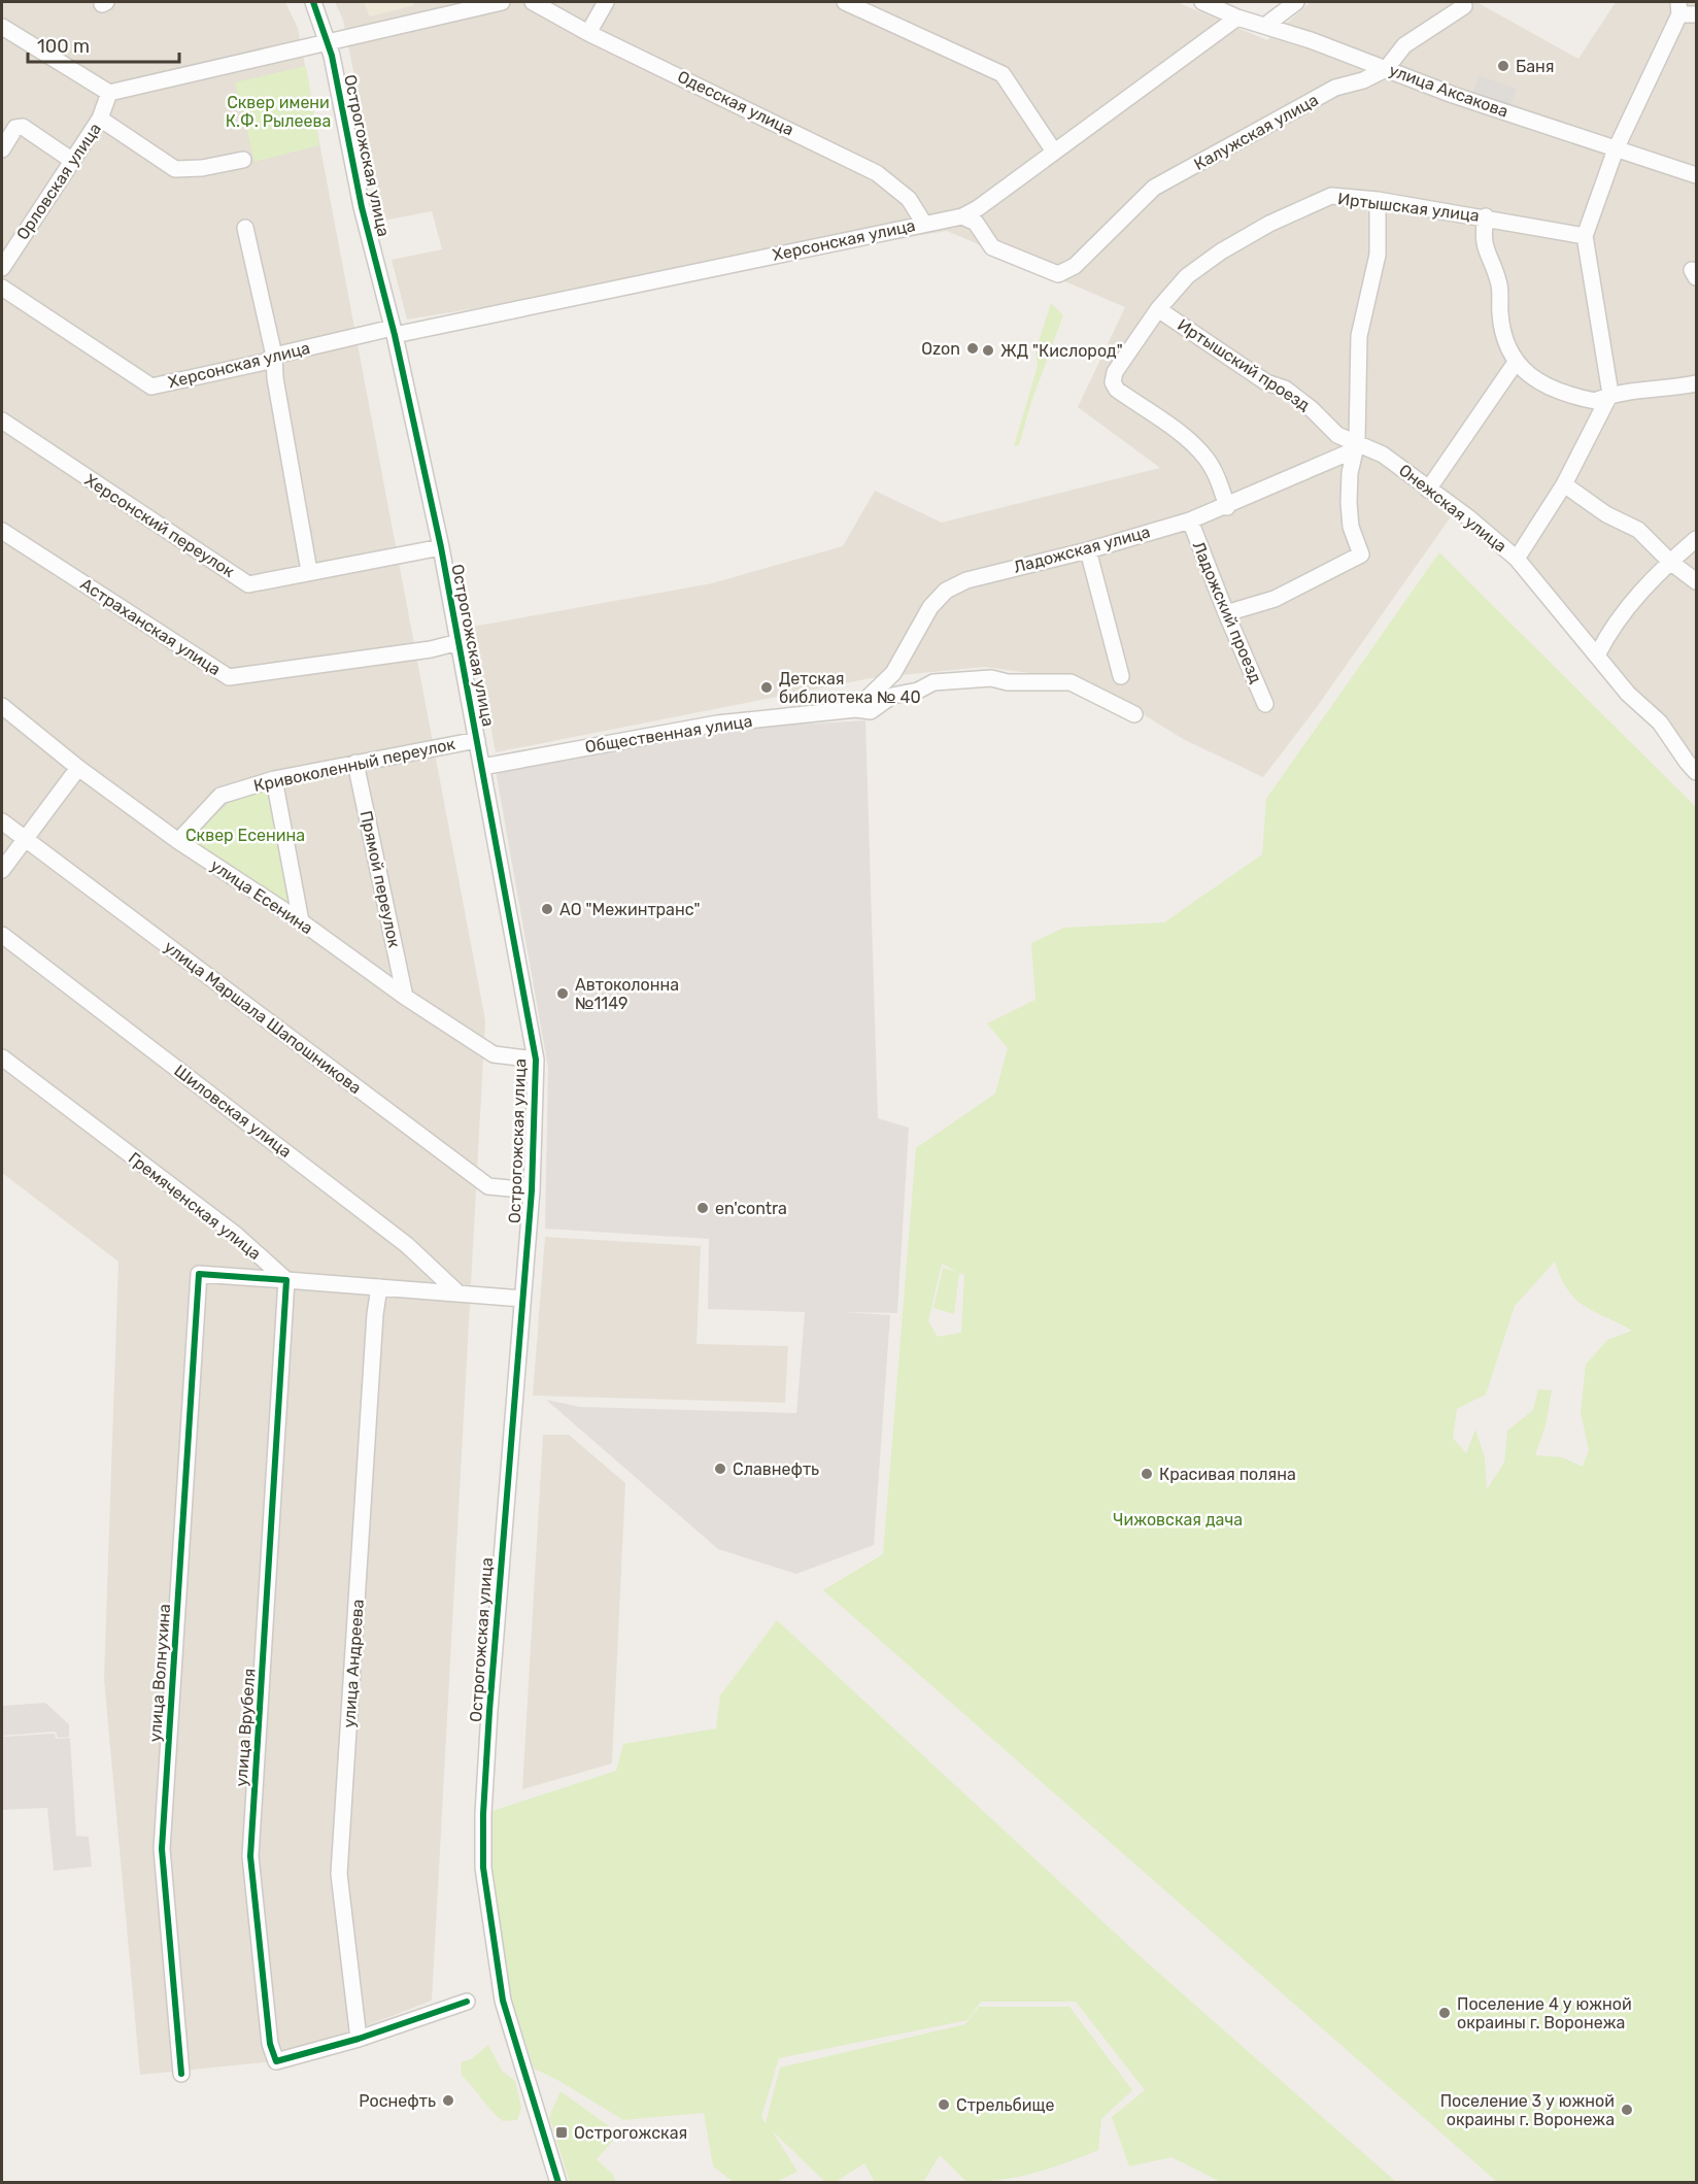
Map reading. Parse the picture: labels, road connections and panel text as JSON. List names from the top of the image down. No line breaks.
{"streets":{"street":["улица Аксакова","Одесская улица","Калужская улица","Острогожская улица","Орловская улица","Иртышская улица","Херсонская улица","Иртышский проезд","Онежская улица","Херсонский переулок","Ладожская улица","Ладожский проезд","Астраханская улица","Общественная улица","Кривоколенный переулок","Прямой переулок","улица Есенина","улица Маршала Шапошникова","Шиловская улица","Гремяченская улица","улица Андреева","улица Волнухина","улица Врубеля"]},"crossings":[["улица Аксакова","Калужская улица"],["улица Аксакова","Херсонская улица"],["Одесская улица","Херсонская улица"],["Калужская улица","Херсонская улица"],["Острогожская улица","Херсонская улица"],["Острогожская улица","Херсонский переулок"],["Острогожская улица","Астраханская улица"],["Острогожская улица","Общественная улица"],["Острогожская улица","Кривоколенный переулок"],["Острогожская улица","улица Есенина"],["Острогожская улица","улица Маршала Шапошникова"],["Иртышская улица","Иртышский проезд"],["Иртышская улица","Ладожская улица"],["Иртышский проезд","Онежская улица"],["Иртышский проезд","Ладожская улица"],["Онежская улица","Ладожская улица"],["Ладожская улица","Ладожский проезд"],["Ладожская улица","Общественная улица"],["Кривоколенный переулок","Прямой переулок"],["Кривоколенный переулок","улица Есенина"],["Прямой переулок","улица Есенина"],["Гремяченская улица","улица Волнухина"],["Гремяченская улица","улица Врубеля"],["улица Андреева","улица Врубеля"],["улица Волнухина","улица Врубеля"]],"parks":["Сквер имени К.Ф. Рылеева","Сквер Есенина","Чижовская дача"],"places":{"other":["Баня","Ozon","ЖД \"Кислород\"","Детская библиотека № 40","АО \"Межинтранс\"","Автоколонна №1149","en'contra","Cлавнефть","Красивая поляна","Поселение 4 у южной окраины г. Воронежа","Роснефть","Стрельбище","Поселение 3 у южной окраины г. Воронежа"],"transit":["Острогожская"]},"scale_bar":"100 m"}
